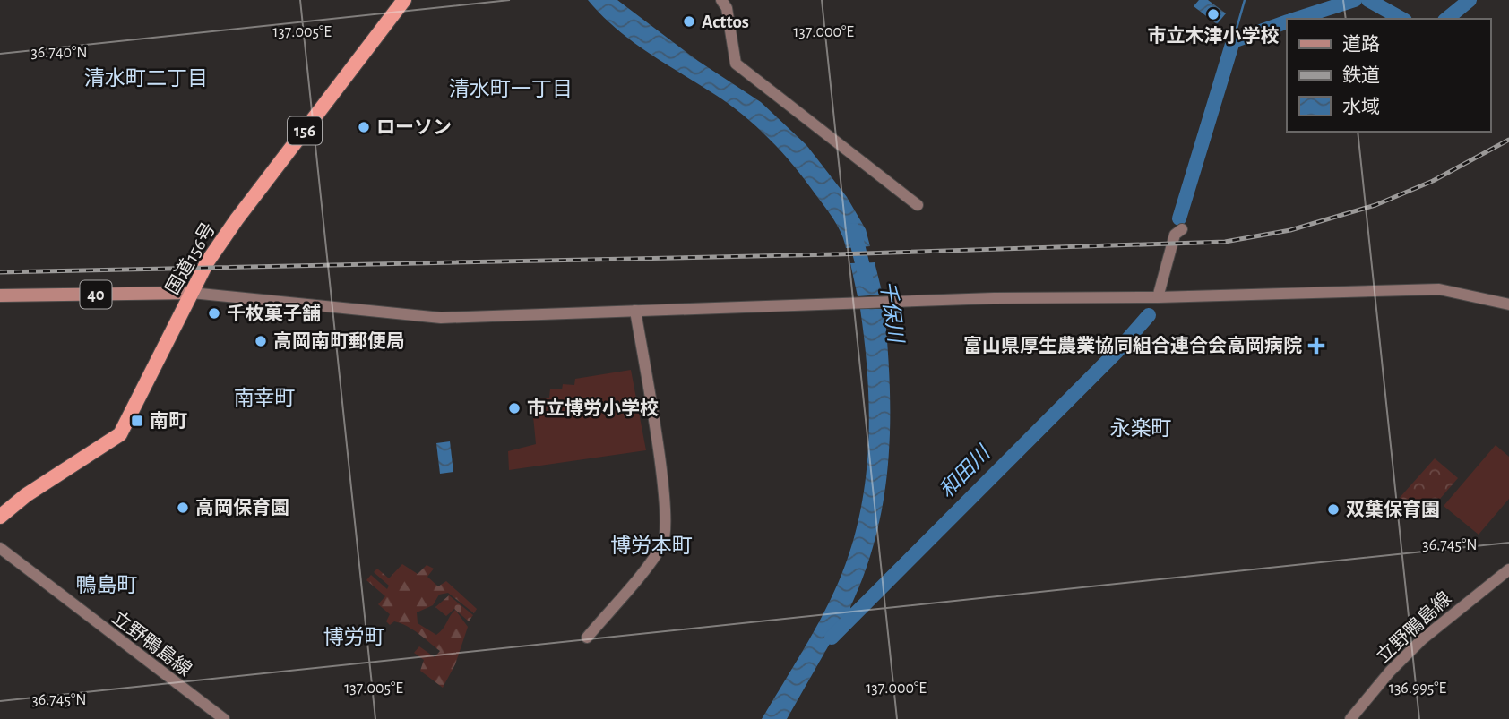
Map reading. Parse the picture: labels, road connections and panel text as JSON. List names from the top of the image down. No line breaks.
{"streets":{"highway":["156","国道156号"],"main road":["40"],"street":["立野鴨島線"]},"crossings":[["国道156号","40"]],"districts":["清水町二丁目","清水町一丁目","南幸町","永楽町","博労本町","鴨島町","博労町"],"water":["千保川","和田川"],"places":{"other":["市立木津小学校","Acttos","ローソン","千枚菓子舗","高岡南町郵便局","市立博労小学校","高岡保育園","双葉保育園"],"health":["富山県厚生農業協同組合連合会高岡病院"],"transit":["南町"]},"legend":["道路","鉄道","水域"],"coordinates":["137.005°E","137.000°E","36.740°N","36.745°N","136.995°E"]}
